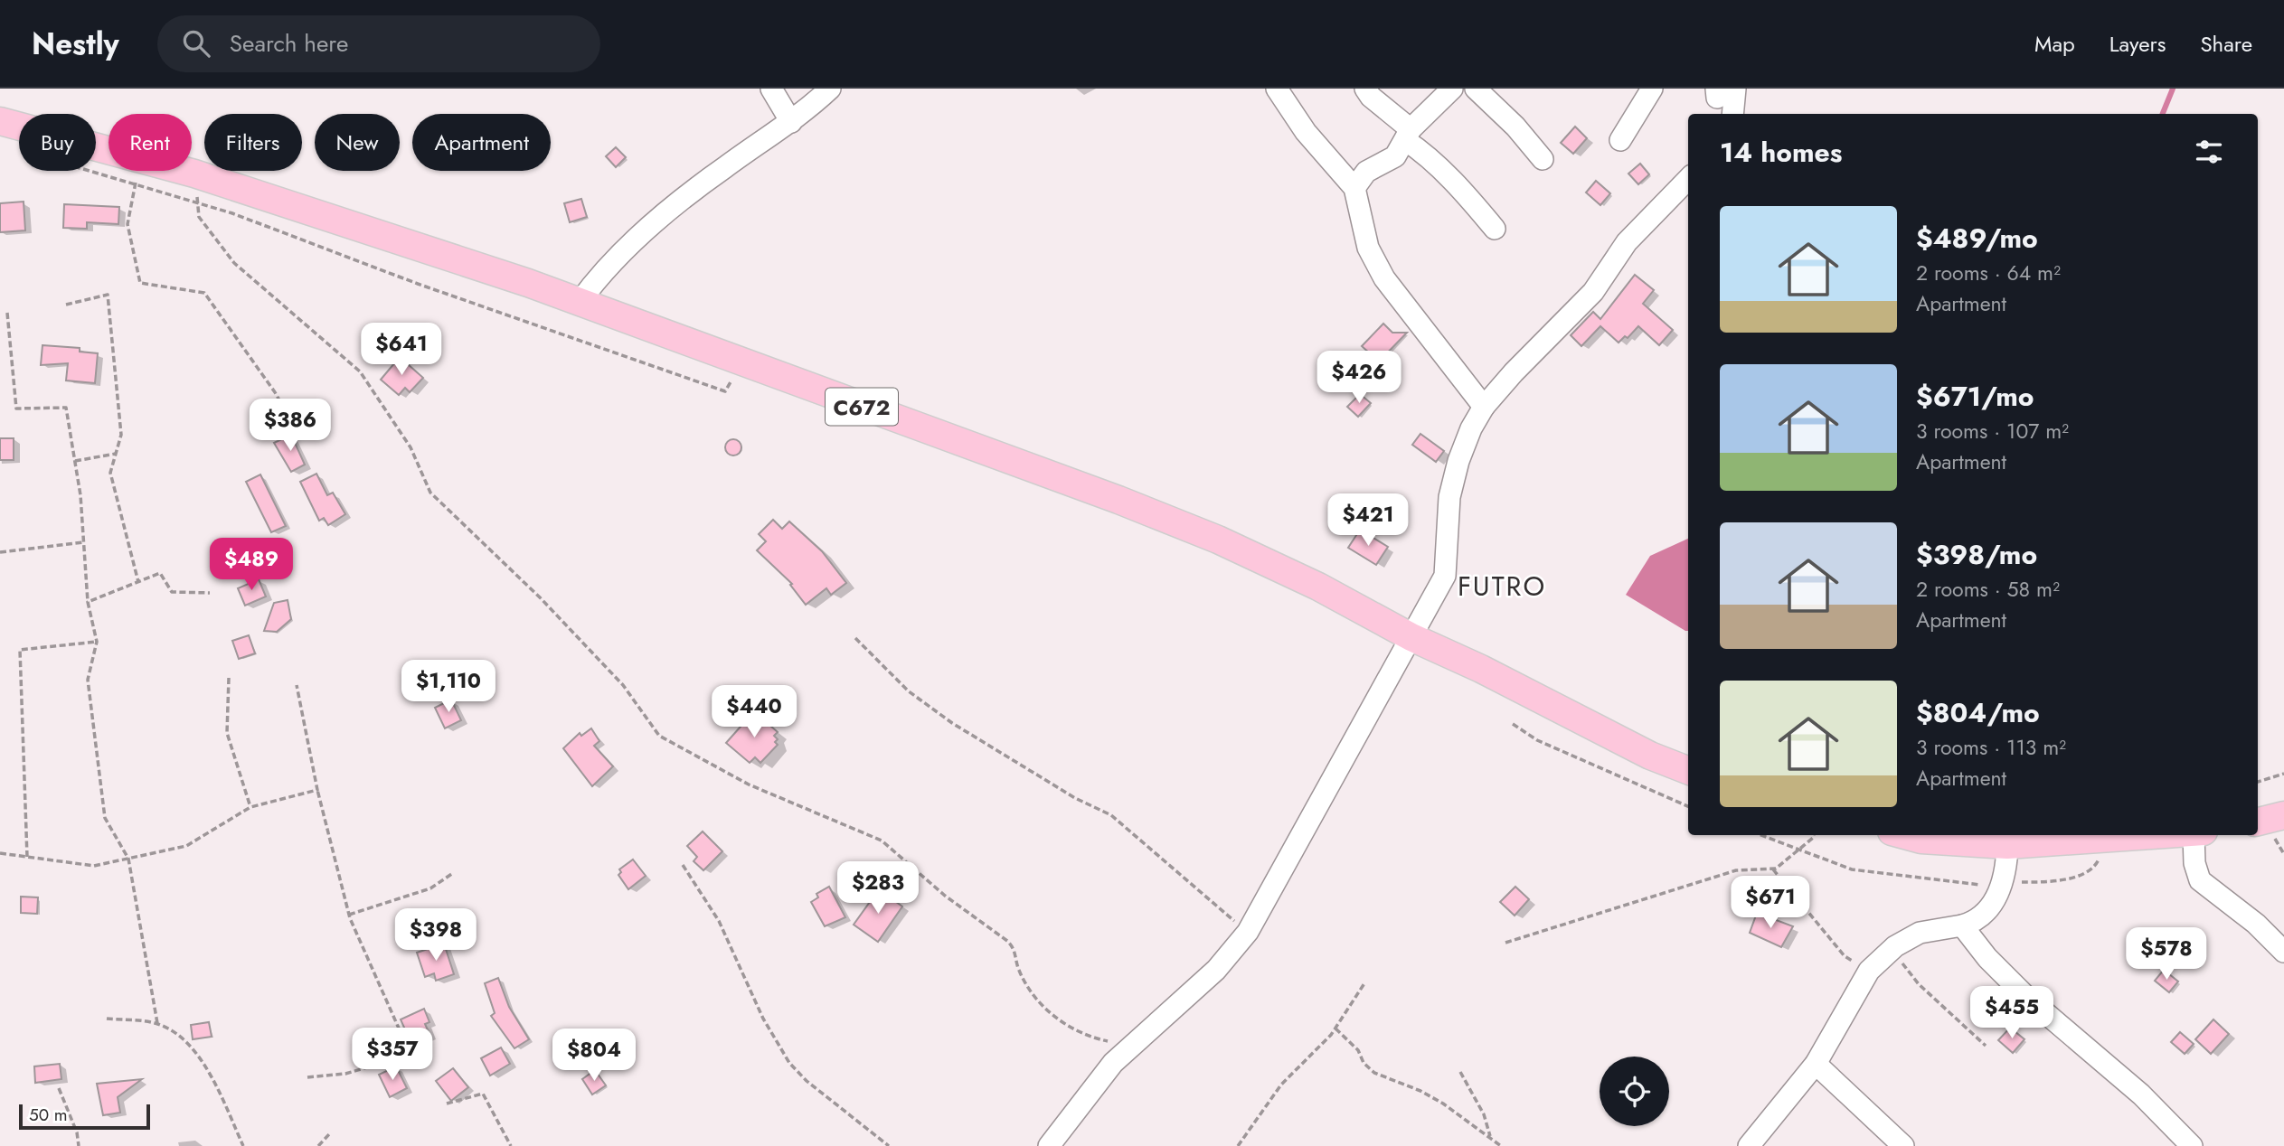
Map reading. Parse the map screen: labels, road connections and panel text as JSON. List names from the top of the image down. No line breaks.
{"streets":{"main road":["C672"]},"districts":["FUTRO"],"scale_bar":"50 m","page":{"header":"Nestly","search":"Search here","nav":["Map","Layers","Share"],"chip":["Buy","Rent","Filters","New","Apartment"],"heading":"14 homes","list":[{"name":"$489/mo","note":"2 rooms · 64 m² · Apartment"},{"name":"$671/mo","note":"3 rooms · 107 m² · Apartment"},{"name":"$398/mo","note":"2 rooms · 58 m² · Apartment"},{"name":"$804/mo","note":"3 rooms · 113 m² · Apartment"}],"price":["$641","$426","$386","$421","$489","$1,110","$440","$283","$671","$398","$578","$455","$357","$804"],"scale":"50 m"}}
